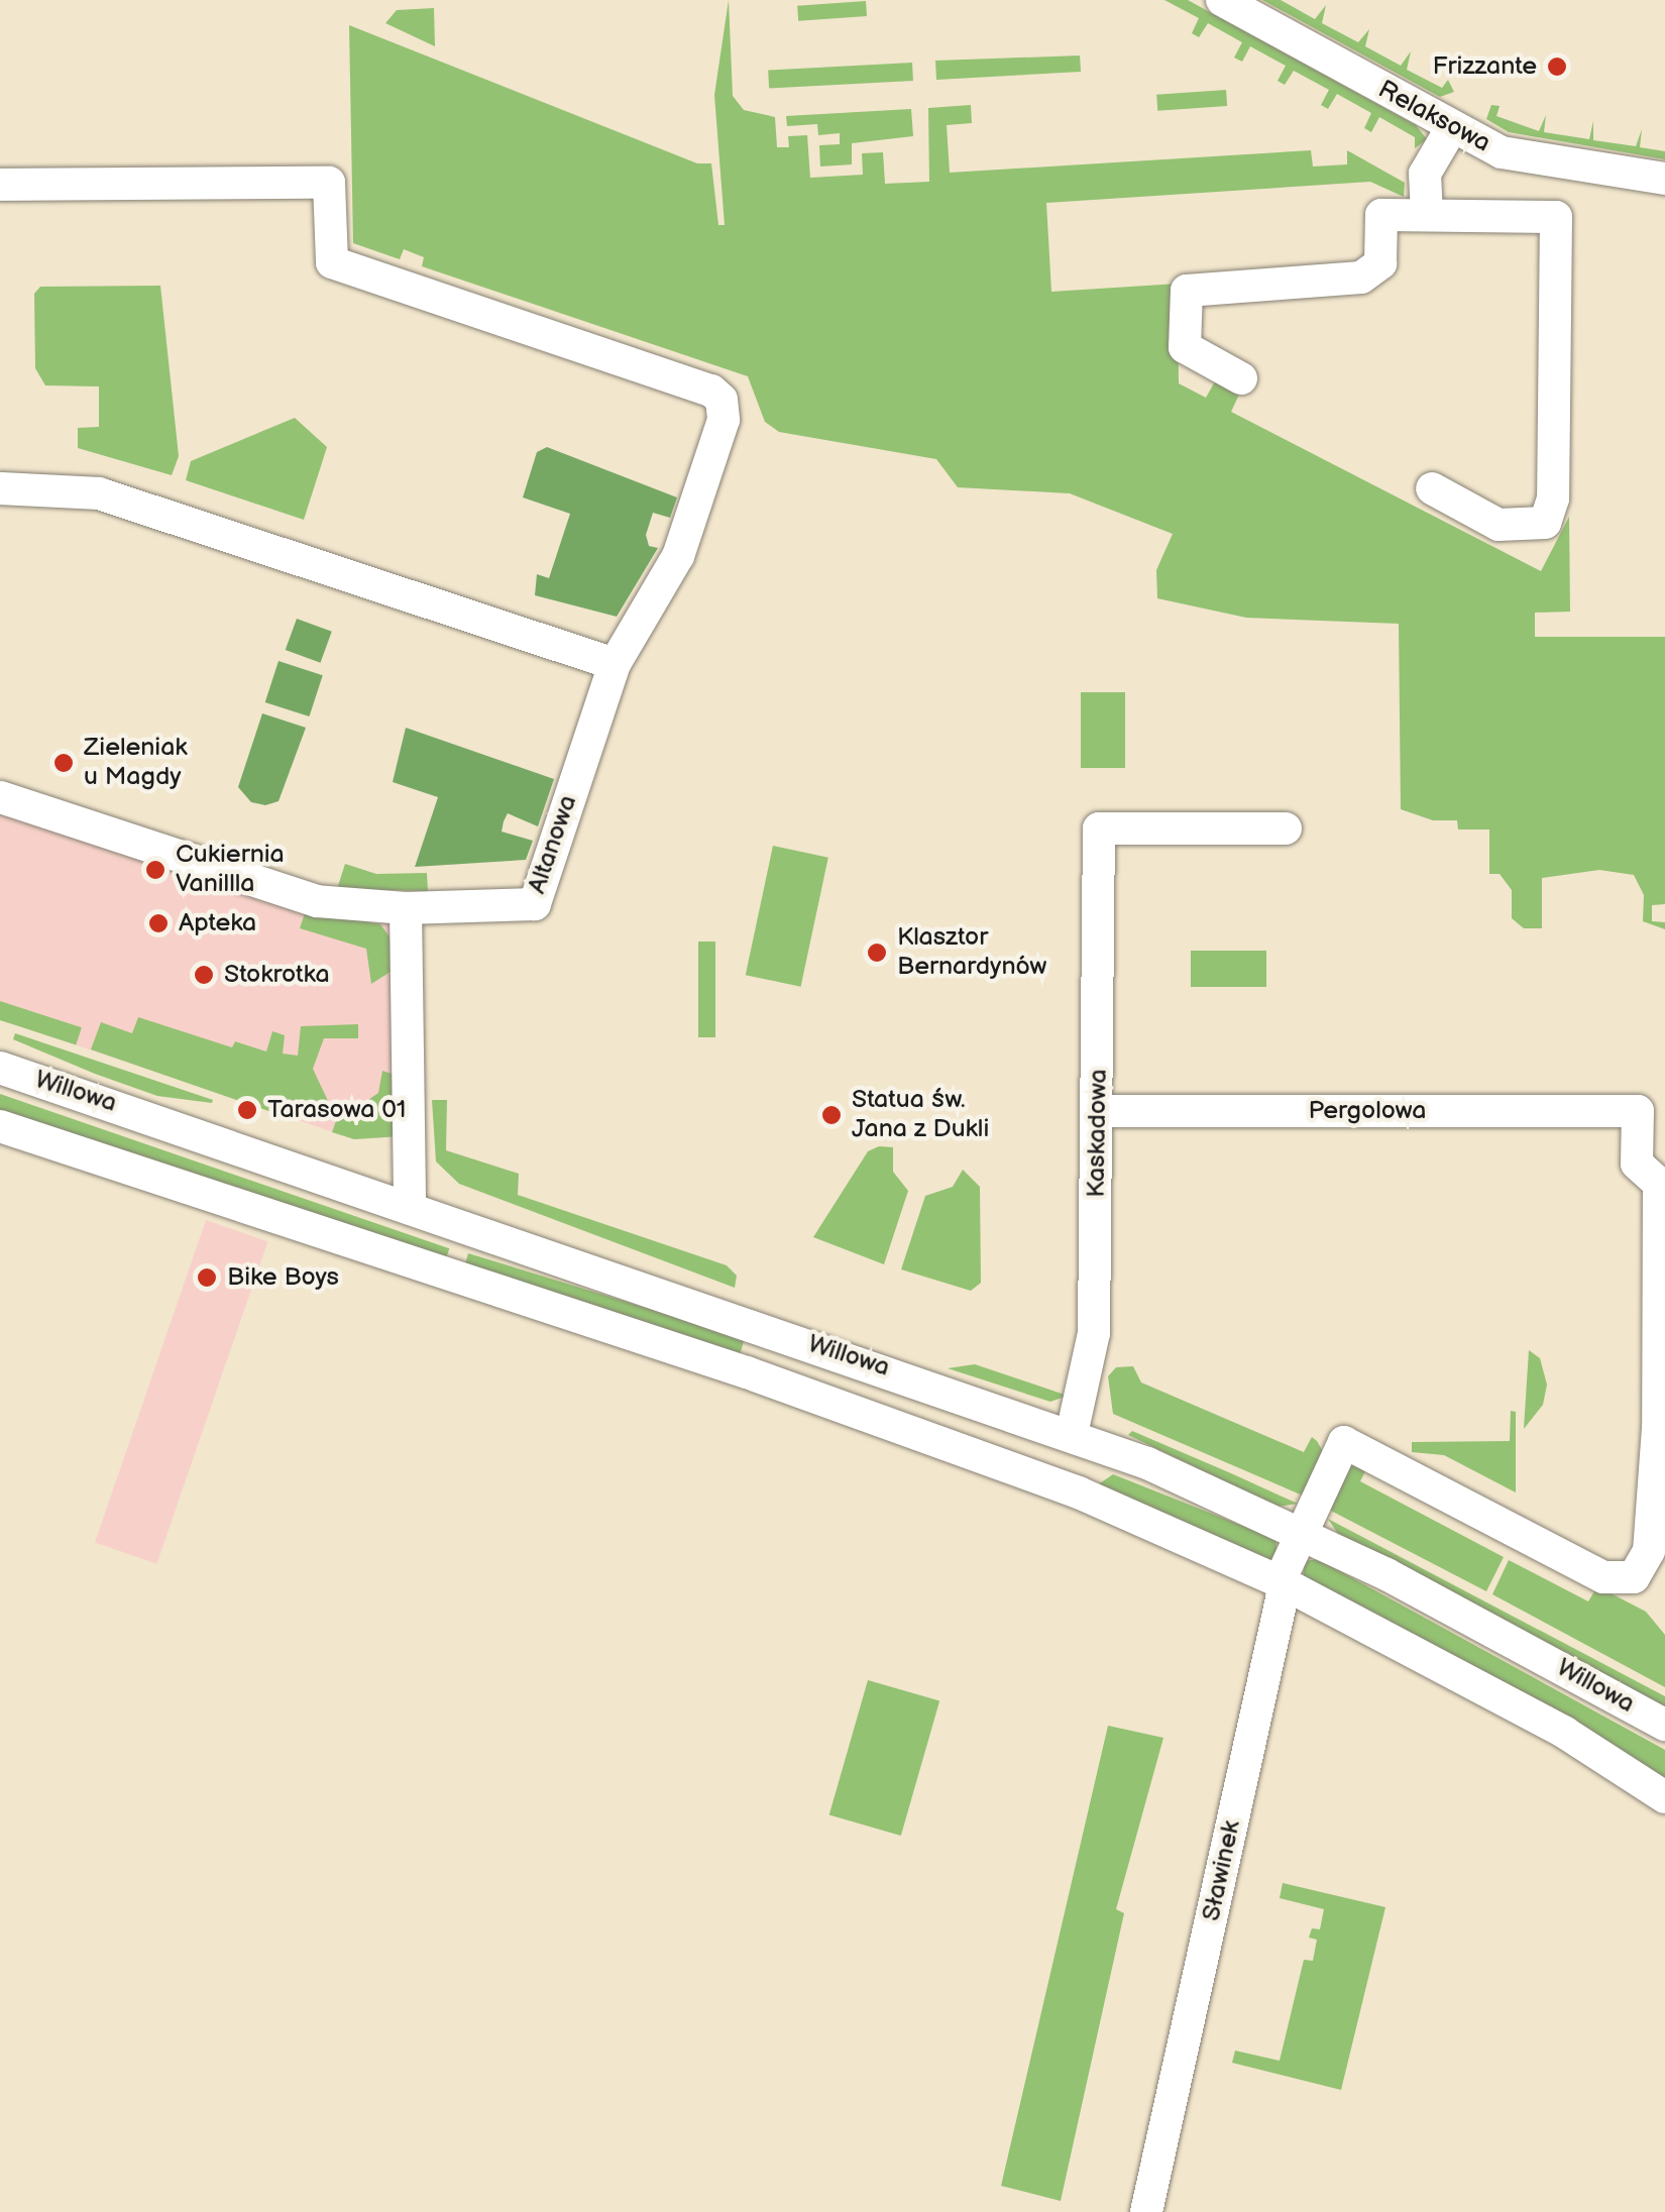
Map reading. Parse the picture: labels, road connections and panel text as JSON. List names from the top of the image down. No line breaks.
{"streets":{"street":["Relaksowa","Altanowa","Willowa","Pergolowa","Kaskadowa","Sławinek"]},"crossings":[["Willowa","Kaskadowa"],["Willowa","Sławinek"],["Pergolowa","Kaskadowa"],["Pergolowa","Sławinek"]],"places":["Frizzante","Zieleniak u Magdy","Cukiernia Vanillla","Apteka","Klasztor Bernardynów","Stokrotka","Tarasowa 01","Statua św. Jana z Dukli","Bike Boys"]}
